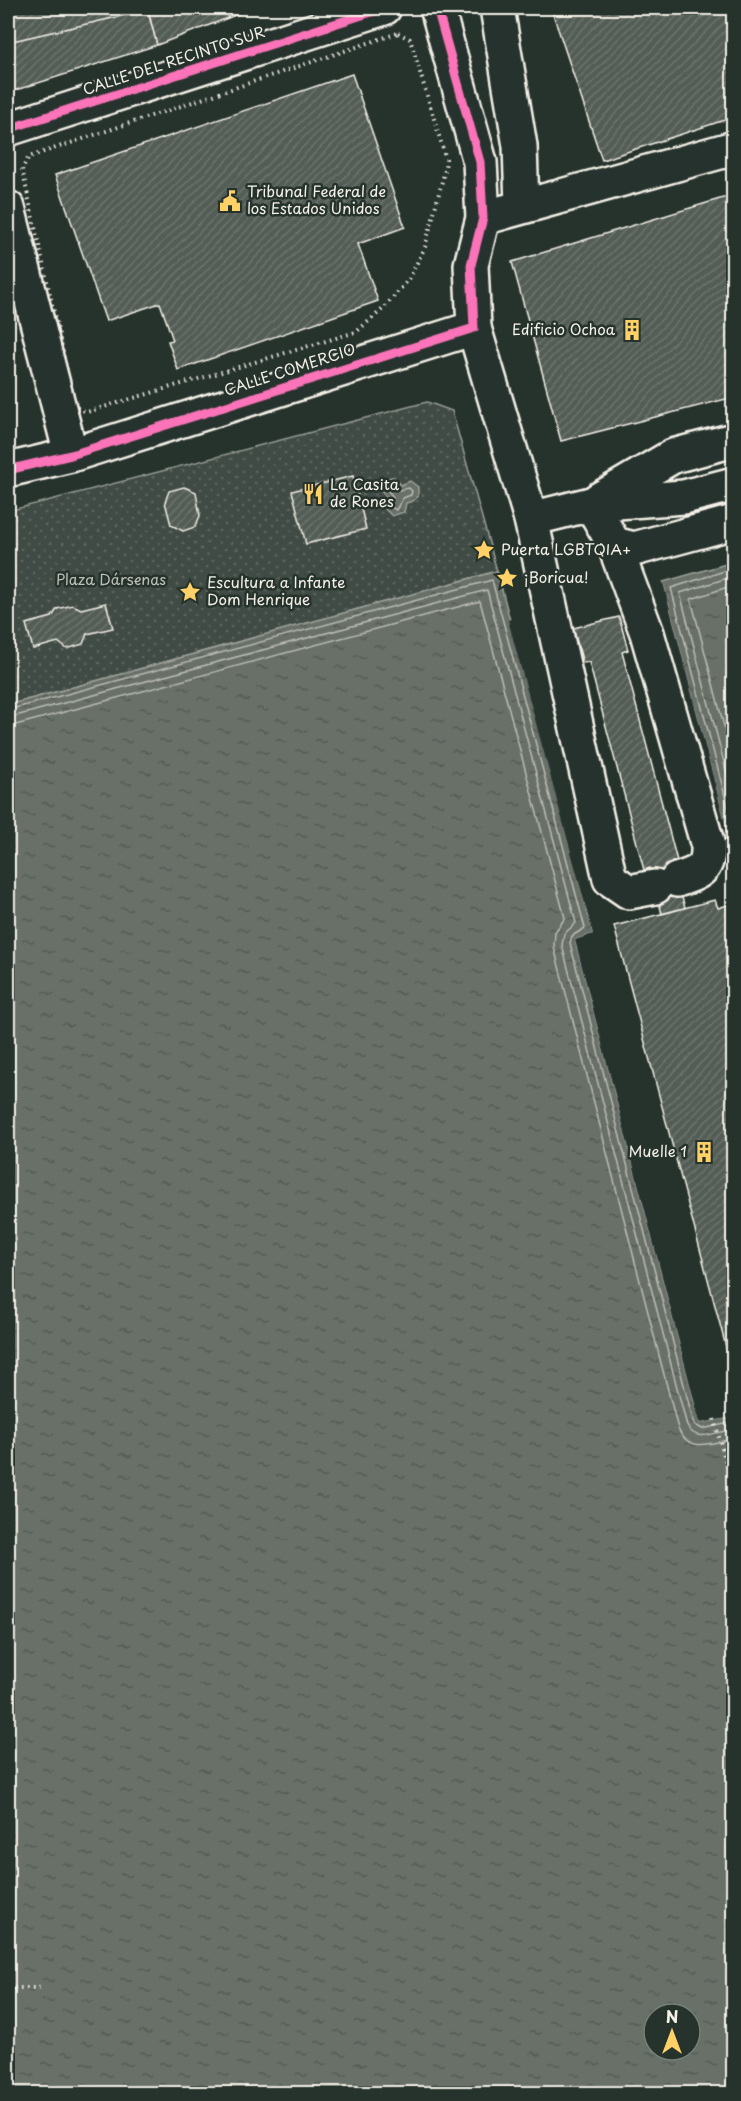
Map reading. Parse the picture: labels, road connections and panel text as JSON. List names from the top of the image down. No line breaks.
{"streets":{"street":["CALLE DEL RECINTO SUR","CALLE COMERCIO"]},"parks":["Plaza Dársenas"],"places":{"public building":["Tribunal Federal de los Estados Unidos"],"building":["Edificio Ochoa","Muelle 1"],"restaurant":["La Casita de Rones"],"place":["Puerta LGBTQIA+","¡Boricua!","Escultura a Infante Dom Henrique"]},"north":"top"}
